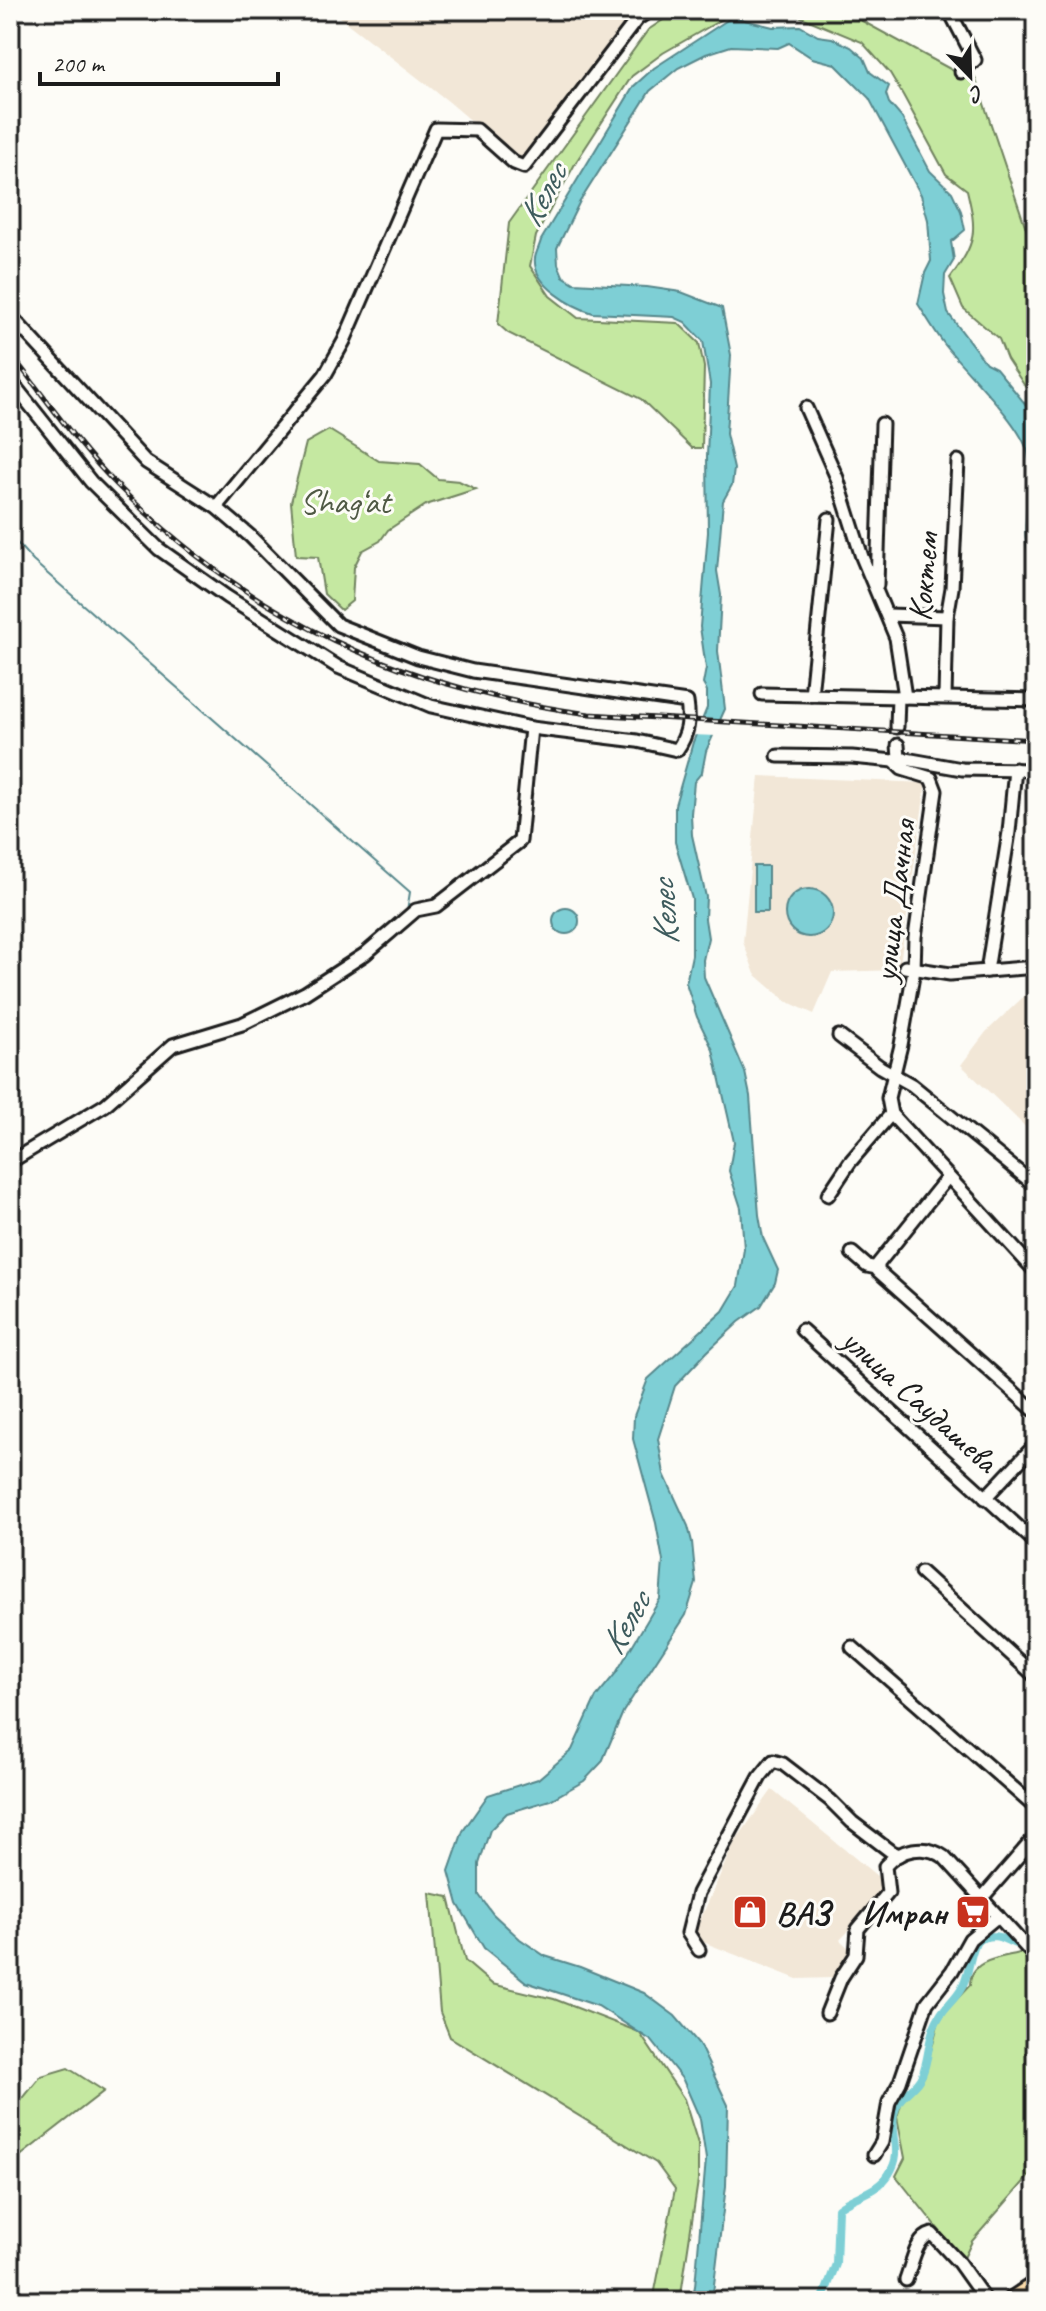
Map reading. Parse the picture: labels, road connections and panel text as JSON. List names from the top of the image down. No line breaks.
{"streets":{"street":["Коктем","улица Дачная","улица Саудашева"]},"water":["Келес"],"parks":["Shag‘at"],"places":{"shop":["ВАЗ"],"supermarket":["Имран"]},"scale_bar":"200 m","north":"bottom right"}
